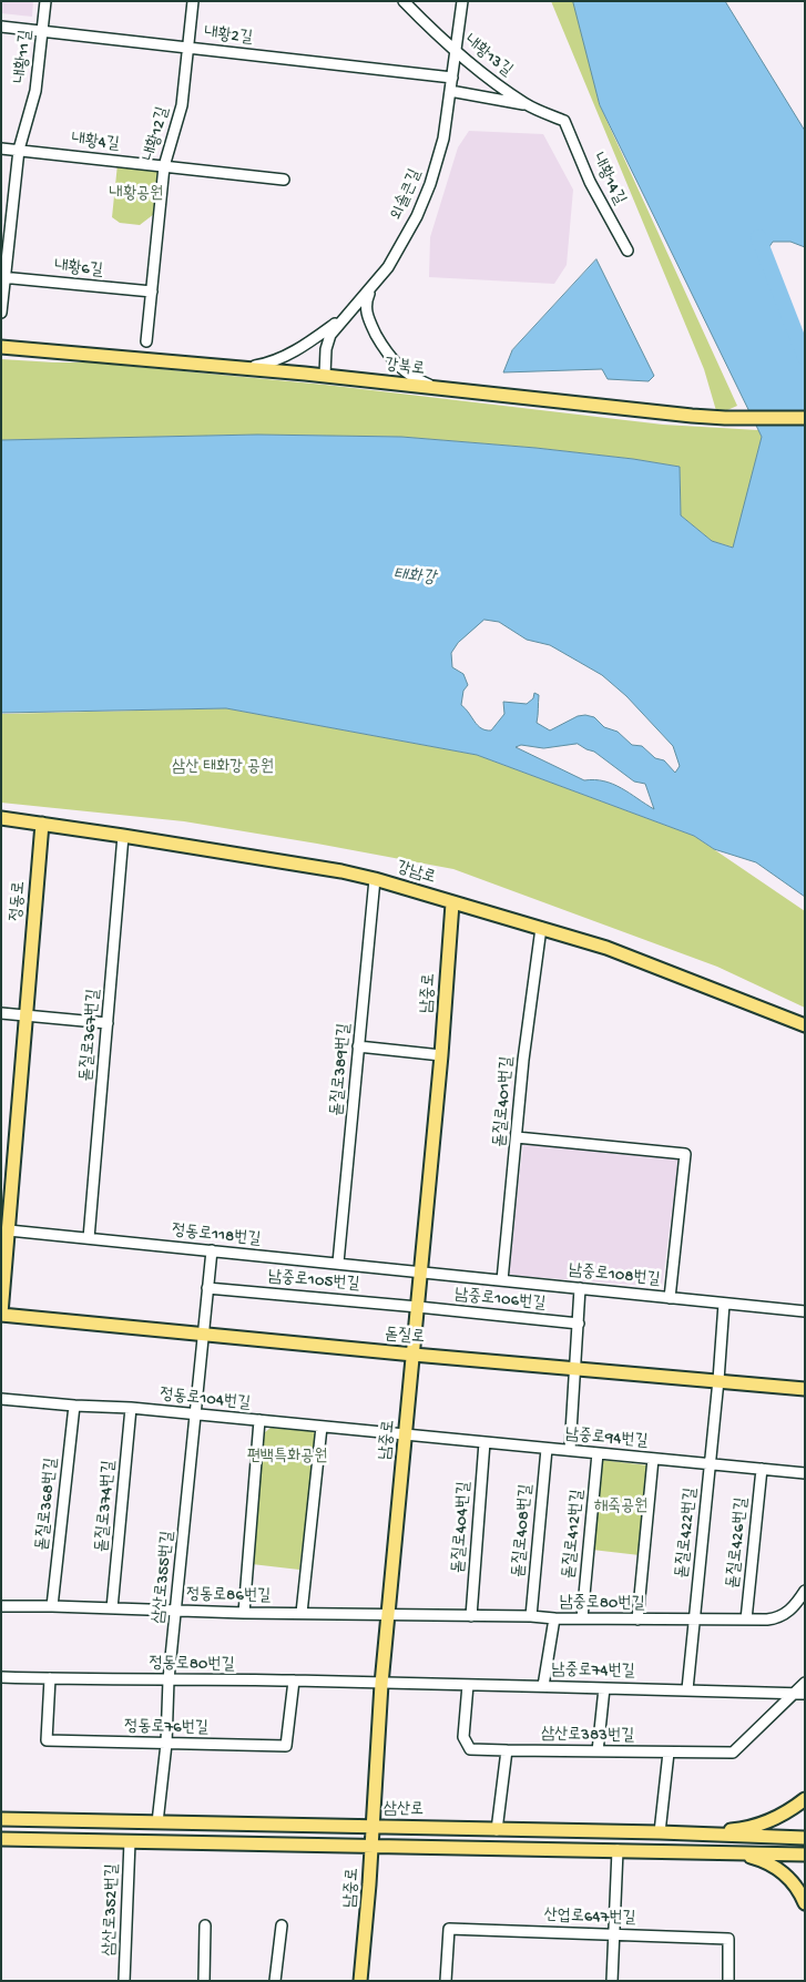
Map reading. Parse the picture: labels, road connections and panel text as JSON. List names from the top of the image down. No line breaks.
{"streets":{"main road":["강북로","강남로","정동로","남중로","돋질로","삼산로"],"street":["내황2길","내황11길","내황13길","내황12길","내황4길","내황14길","외솔큰길","내황6길","돋질로367번길","돋질로389번길","돋질로401번길","정동로118번길","남중로108번길","남중로105번길","남중로106번길","정동로104번길","남중로94번길","돋질로368번길","돋질로374번길","돋질로404번길","돋질로408번길","돋질로422번길","돋질로412번길","돋질로426번길","삼산로355번길","정동로86번길","남중로80번길","정동로80번길","남중로74번길","정동로76번길","삼산로383번길","삼산로352번길","산업로647번길"]},"crossings":[["내황2길","내황11길"],["내황2길","내황12길"],["내황2길","외솔큰길"],["내황11길","내황4길"],["내황11길","내황6길"],["내황13길","내황14길"],["내황13길","외솔큰길"],["내황12길","내황4길"],["내황12길","내황6길"],["외솔큰길","강북로"],["강남로","정동로"],["강남로","남중로"],["강남로","돋질로367번길"],["강남로","돋질로389번길"],["강남로","돋질로401번길"],["정동로","정동로118번길"],["정동로","돋질로"],["남중로","정동로118번길"],["남중로","남중로108번길"],["남중로","남중로105번길"],["남중로","남중로106번길"],["남중로","돋질로"],["남중로","정동로104번길"],["남중로","남중로94번길"],["남중로","정동로86번길"],["남중로","남중로80번길"],["남중로","정동로80번길"],["남중로","남중로74번길"],["남중로","삼산로"],["돋질로367번길","정동로118번길"],["돋질로389번길","정동로118번길"],["돋질로401번길","남중로108번길"],["정동로118번길","남중로108번길"],["정동로118번길","삼산로355번길"],["남중로108번길","돋질로422번길"],["남중로105번길","남중로106번길"],["남중로105번길","삼산로355번길"],["돋질로","돋질로422번길"],["돋질로","삼산로355번길"],["정동로104번길","남중로94번길"],["정동로104번길","돋질로368번길"],["정동로104번길","돋질로374번길"],["정동로104번길","삼산로355번길"],["남중로94번길","돋질로404번길"],["남중로94번길","돋질로408번길"],["남중로94번길","돋질로422번길"],["남중로94번길","돋질로412번길"],["남중로94번길","돋질로426번길"],["돋질로368번길","정동로86번길"],["돋질로374번길","정동로86번길"],["돋질로404번길","남중로80번길"],["돋질로408번길","남중로80번길"],["돋질로422번길","남중로80번길"],["돋질로422번길","남중로74번길"],["돋질로412번길","남중로80번길"],["돋질로426번길","남중로80번길"],["삼산로355번길","정동로86번길"],["삼산로355번길","정동로80번길"],["삼산로355번길","정동로76번길"],["삼산로355번길","삼산로"],["정동로86번길","남중로80번길"],["정동로80번길","남중로74번길"],["정동로80번길","정동로76번길"],["남중로74번길","삼산로383번길"]],"water":["태화강"],"parks":["내황공원","삼산 태화강 공원","편백특화공원","해죽공원"]}
